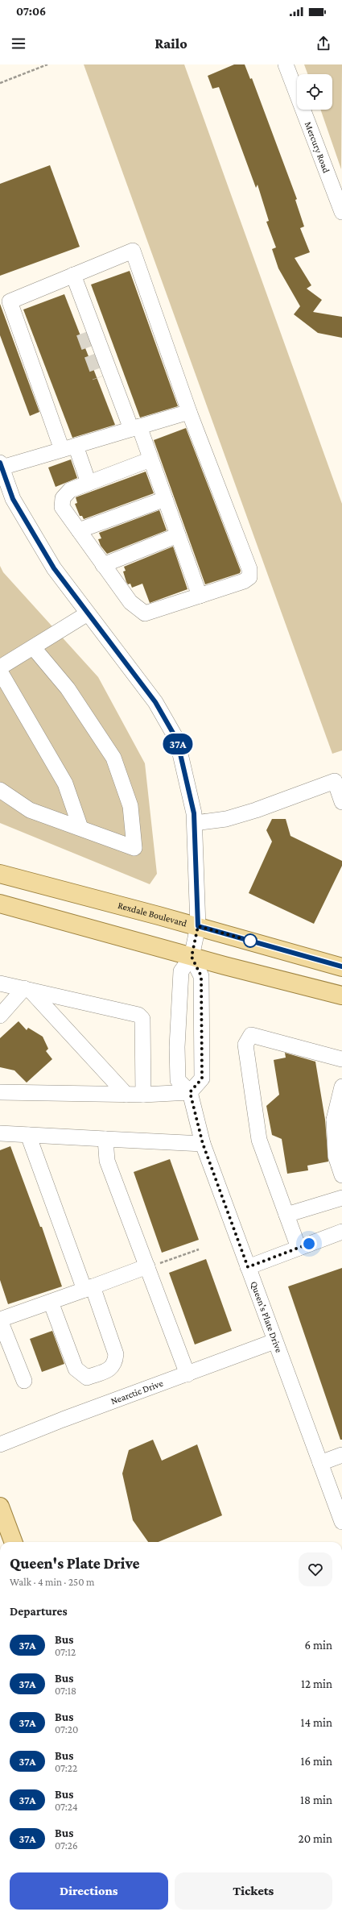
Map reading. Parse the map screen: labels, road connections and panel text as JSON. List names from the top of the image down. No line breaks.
{"streets":{"main road":["Rexdale Boulevard"],"street":["Mercury Road","Queen's Plate Drive","Nearctic Drive"]},"crossings":[["Queen's Plate Drive","Nearctic Drive"]],"lines":["bus line 37A"],"page":{"status":"07:06","header":"Railo","on_map":"37A","heading":[["Queen's Plate Drive","Walk · 4 min · 250 m"],"Departures"],"list":[{"mark":"37A","name":"Bus","note":"07:12","value":"6 min"},{"mark":"37A","name":"Bus","note":"07:18","value":"12 min"},{"mark":"37A","name":"Bus","note":"07:20","value":"14 min"},{"mark":"37A","name":"Bus","note":"07:22","value":"16 min"},{"mark":"37A","name":"Bus","note":"07:24","value":"18 min"},{"mark":"37A","name":"Bus","note":"07:26","value":"20 min"}],"buttons":["Directions","Tickets"]}}
